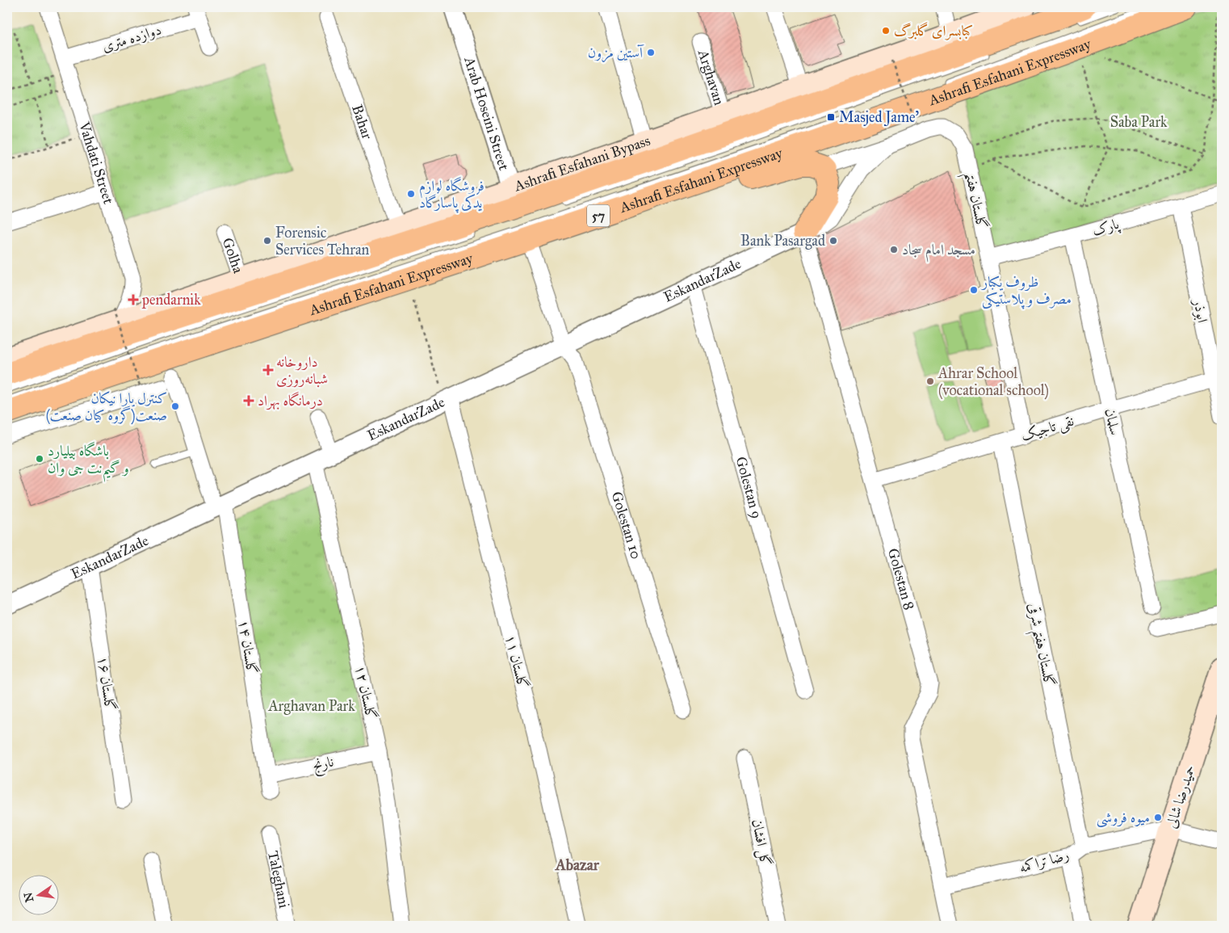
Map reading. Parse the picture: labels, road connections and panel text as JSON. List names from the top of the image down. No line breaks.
{"streets":{"highway":["Ashrafi Esfahani Expressway","57"],"main road":["Ashrafi Esfahani Bypass","حمیدرضا شالی"],"street":["دوازده متری","Arghavan","Arab Hoseini Street","Bahar","Vahdati Street","گلستان هفتم","پارک","Golha","EskandarZade","ابوذر","سلمان","نقی تاجیک","Golestan 9","Golestan 10","Golestan 8","گلستان هفتم شرقی","گلستان ۱۴","گلستان ۱۱","گلستان ۱۶","گلستان ۱۲","نارنج","گل افشان","رضا تراکمه","Taleghani"]},"crossings":[["دوازده متری","Vahdati Street"],["Ashrafi Esfahani Expressway","Golestan 10"],["Arghavan","Ashrafi Esfahani Bypass"],["Arab Hoseini Street","Ashrafi Esfahani Bypass"],["Bahar","Ashrafi Esfahani Bypass"],["Vahdati Street","Ashrafi Esfahani Bypass"],["Ashrafi Esfahani Bypass","Golha"],["گلستان هفتم","پارک"],["گلستان هفتم","نقی تاجیک"],["پارک","ابوذر"],["پارک","سلمان"],["EskandarZade","Golestan 9"],["EskandarZade","Golestan 10"],["EskandarZade","Golestan 8"],["EskandarZade","گلستان ۱۴"],["EskandarZade","گلستان ۱۱"],["EskandarZade","گلستان ۱۶"],["EskandarZade","گلستان ۱۲"],["ابوذر","نقی تاجیک"],["سلمان","نقی تاجیک"],["نقی تاجیک","Golestan 8"],["نقی تاجیک","گلستان هفتم شرقی"],["Golestan 8","رضا تراکمه"],["گلستان هفتم شرقی","رضا تراکمه"],["گلستان ۱۴","نارنج"],["گلستان ۱۲","نارنج"],["حمیدرضا شالی","رضا تراکمه"]],"districts":["Abazar"],"parks":["Saba Park","Arghavan Park"],"places":{"other":["کبابسرای گلبرگ","آستین مزون","فروشگاه لوازم یدکی پاسارگاد","Forensic Services Tehran","Bank Pasargad","مسجد امام سجاد","ظروف یکبار مصرف و پلاستیکی","Ahrar School (vocational school)","کنترل یارا نیکان صنعت(گروه کیان صنعت)","باشگاه بیلیارد و گیم‌نت جی وان","میوه فروشی"],"transit":["Masjed Jame'"],"health":["pendarnik","داروخانه شبانه‌روزی","درمانگاه بهراد"]},"north":"left"}
